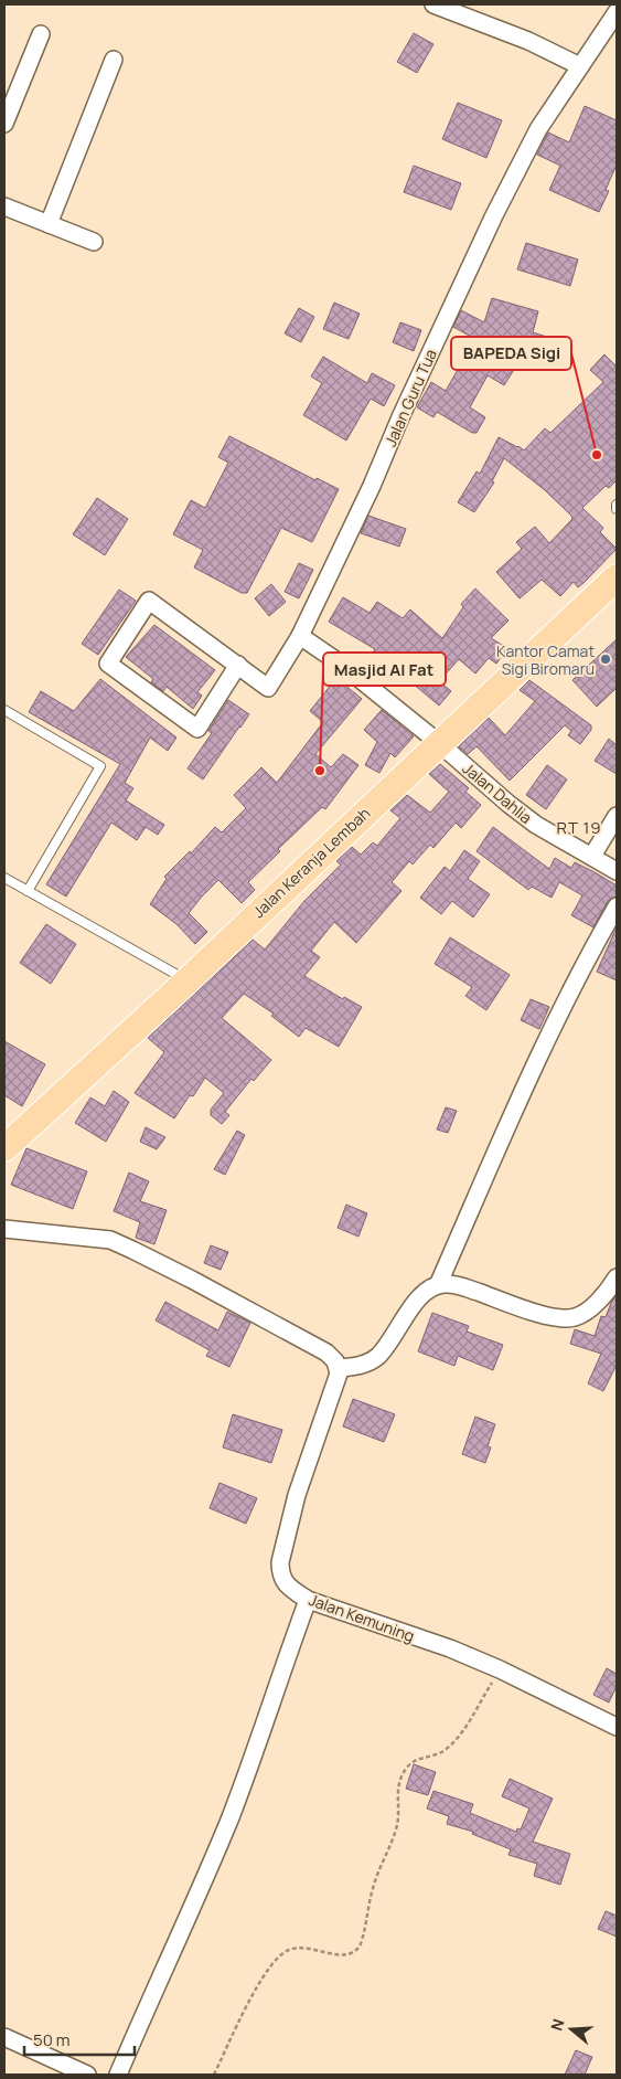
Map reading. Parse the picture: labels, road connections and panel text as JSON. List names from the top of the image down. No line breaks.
{"streets":{"main road":["Jalan Keranja Lembah"],"street":["Jalan Guru Tua","Jalan Dahlia","Jalan Kemuning"]},"crossings":[["Jalan Dahlia","Jalan Keranja Lembah"]],"districts":["RT 19"],"places":["BAPEDA Sigi","Kantor Camat Sigi Biromaru","Masjid Al Fat"],"scale_bar":"50 m","north":"left"}
